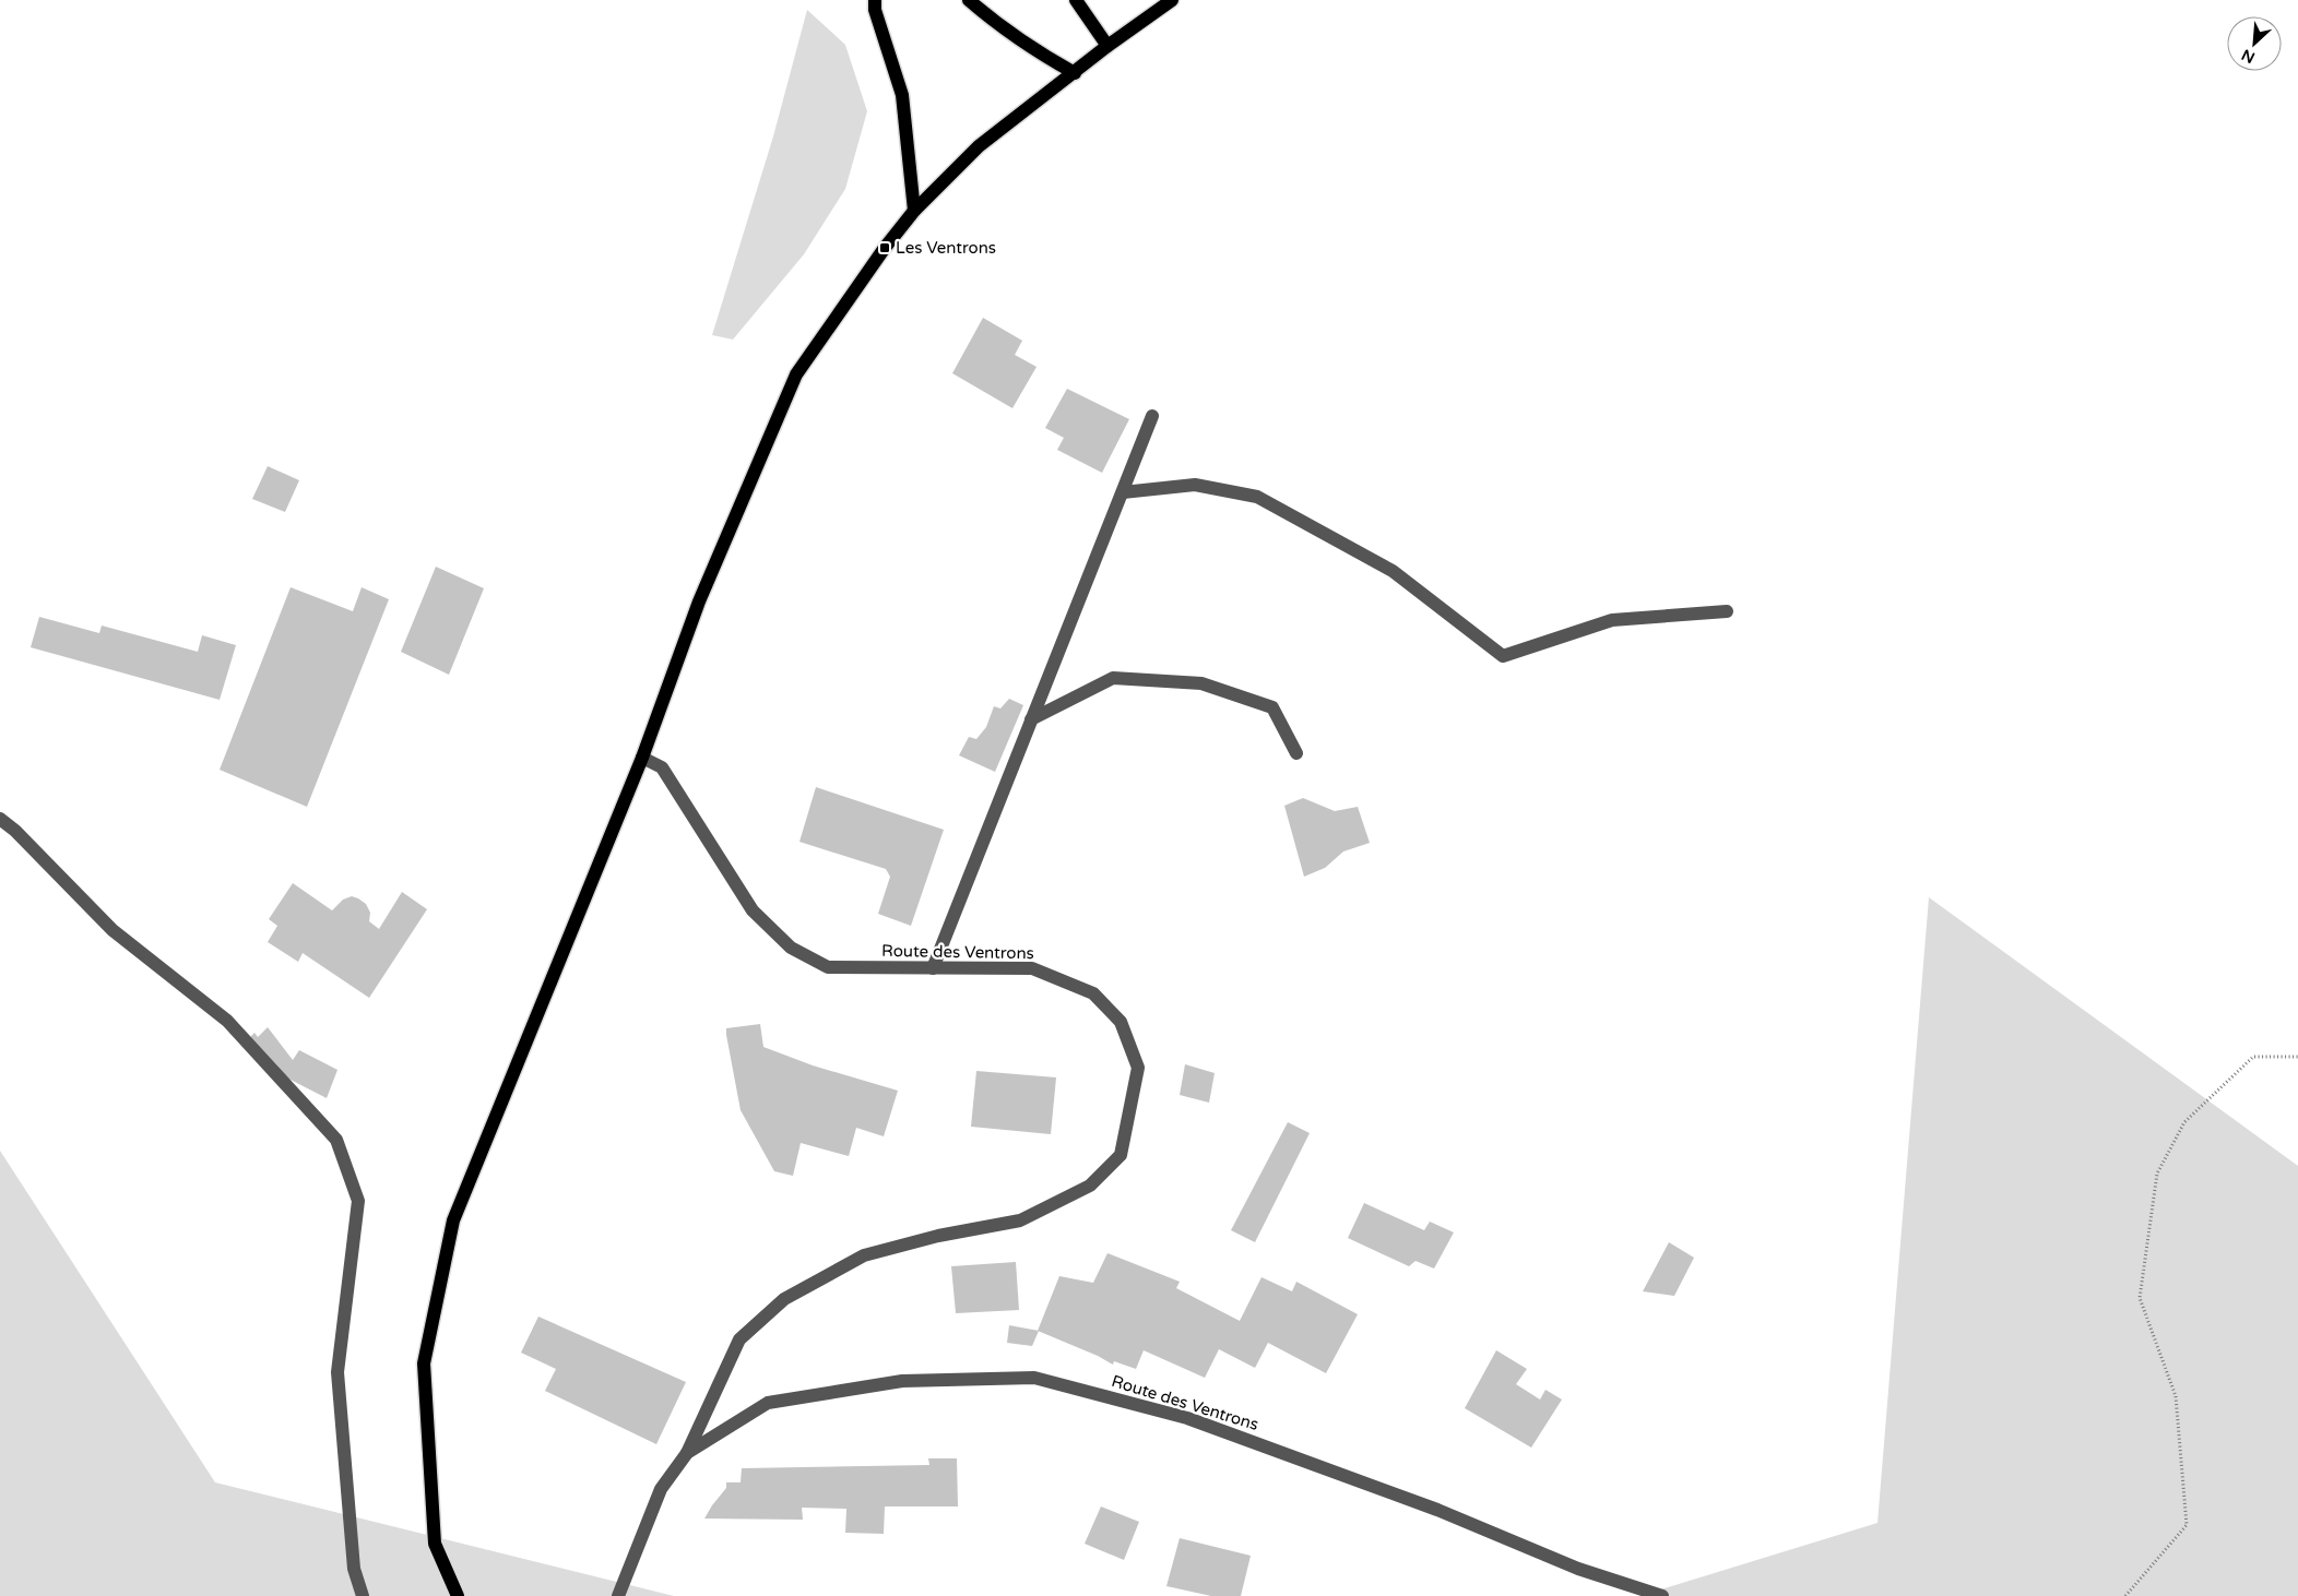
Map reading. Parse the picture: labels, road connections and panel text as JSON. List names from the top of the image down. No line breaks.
{"streets":{"street":["Route des Ventrons"]},"places":{"transit":["Les Ventrons"]},"north":"bottom left"}
